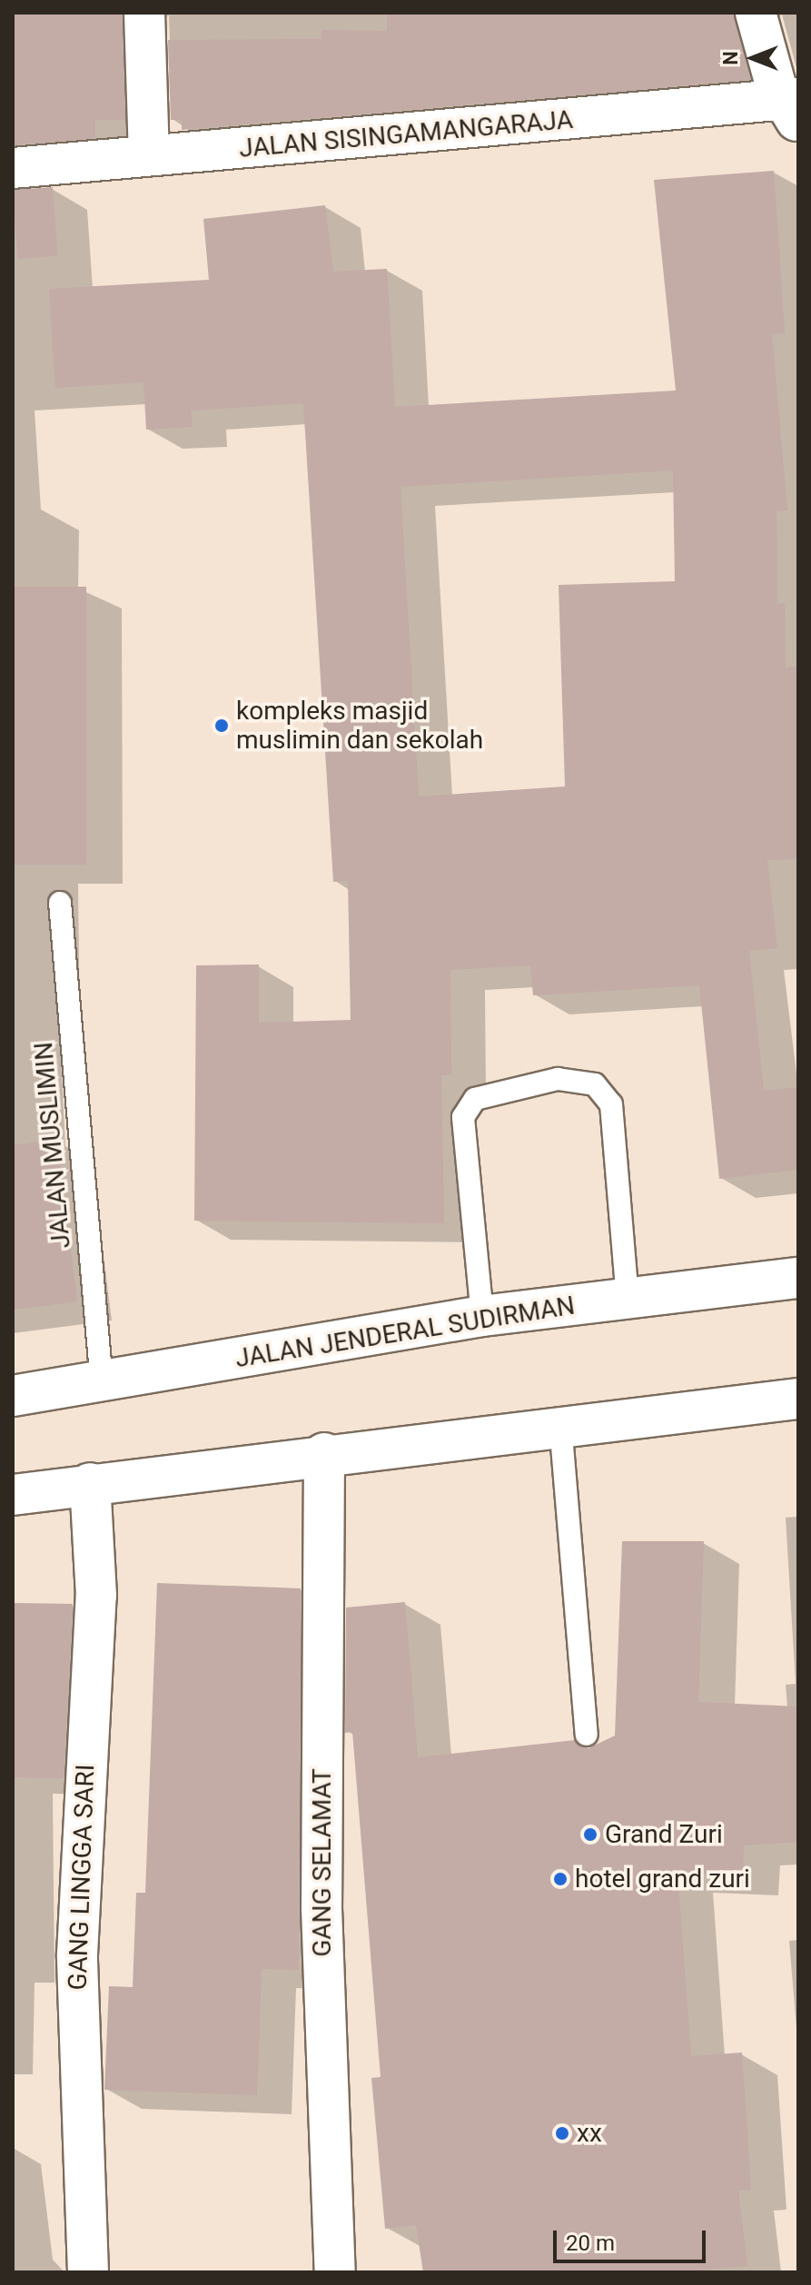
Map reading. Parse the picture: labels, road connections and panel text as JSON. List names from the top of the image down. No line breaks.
{"streets":{"street":["JALAN SISINGAMANGARAJA","JALAN JENDERAL SUDIRMAN","GANG SELAMAT","GANG LINGGA SARI"],"lane":["JALAN MUSLIMIN"]},"crossings":[["JALAN MUSLIMIN","JALAN JENDERAL SUDIRMAN"]],"places":["kompleks masjid muslimin dan sekolah","Grand Zuri","hotel grand zuri","xx"],"scale_bar":"20 m","north":"left"}
